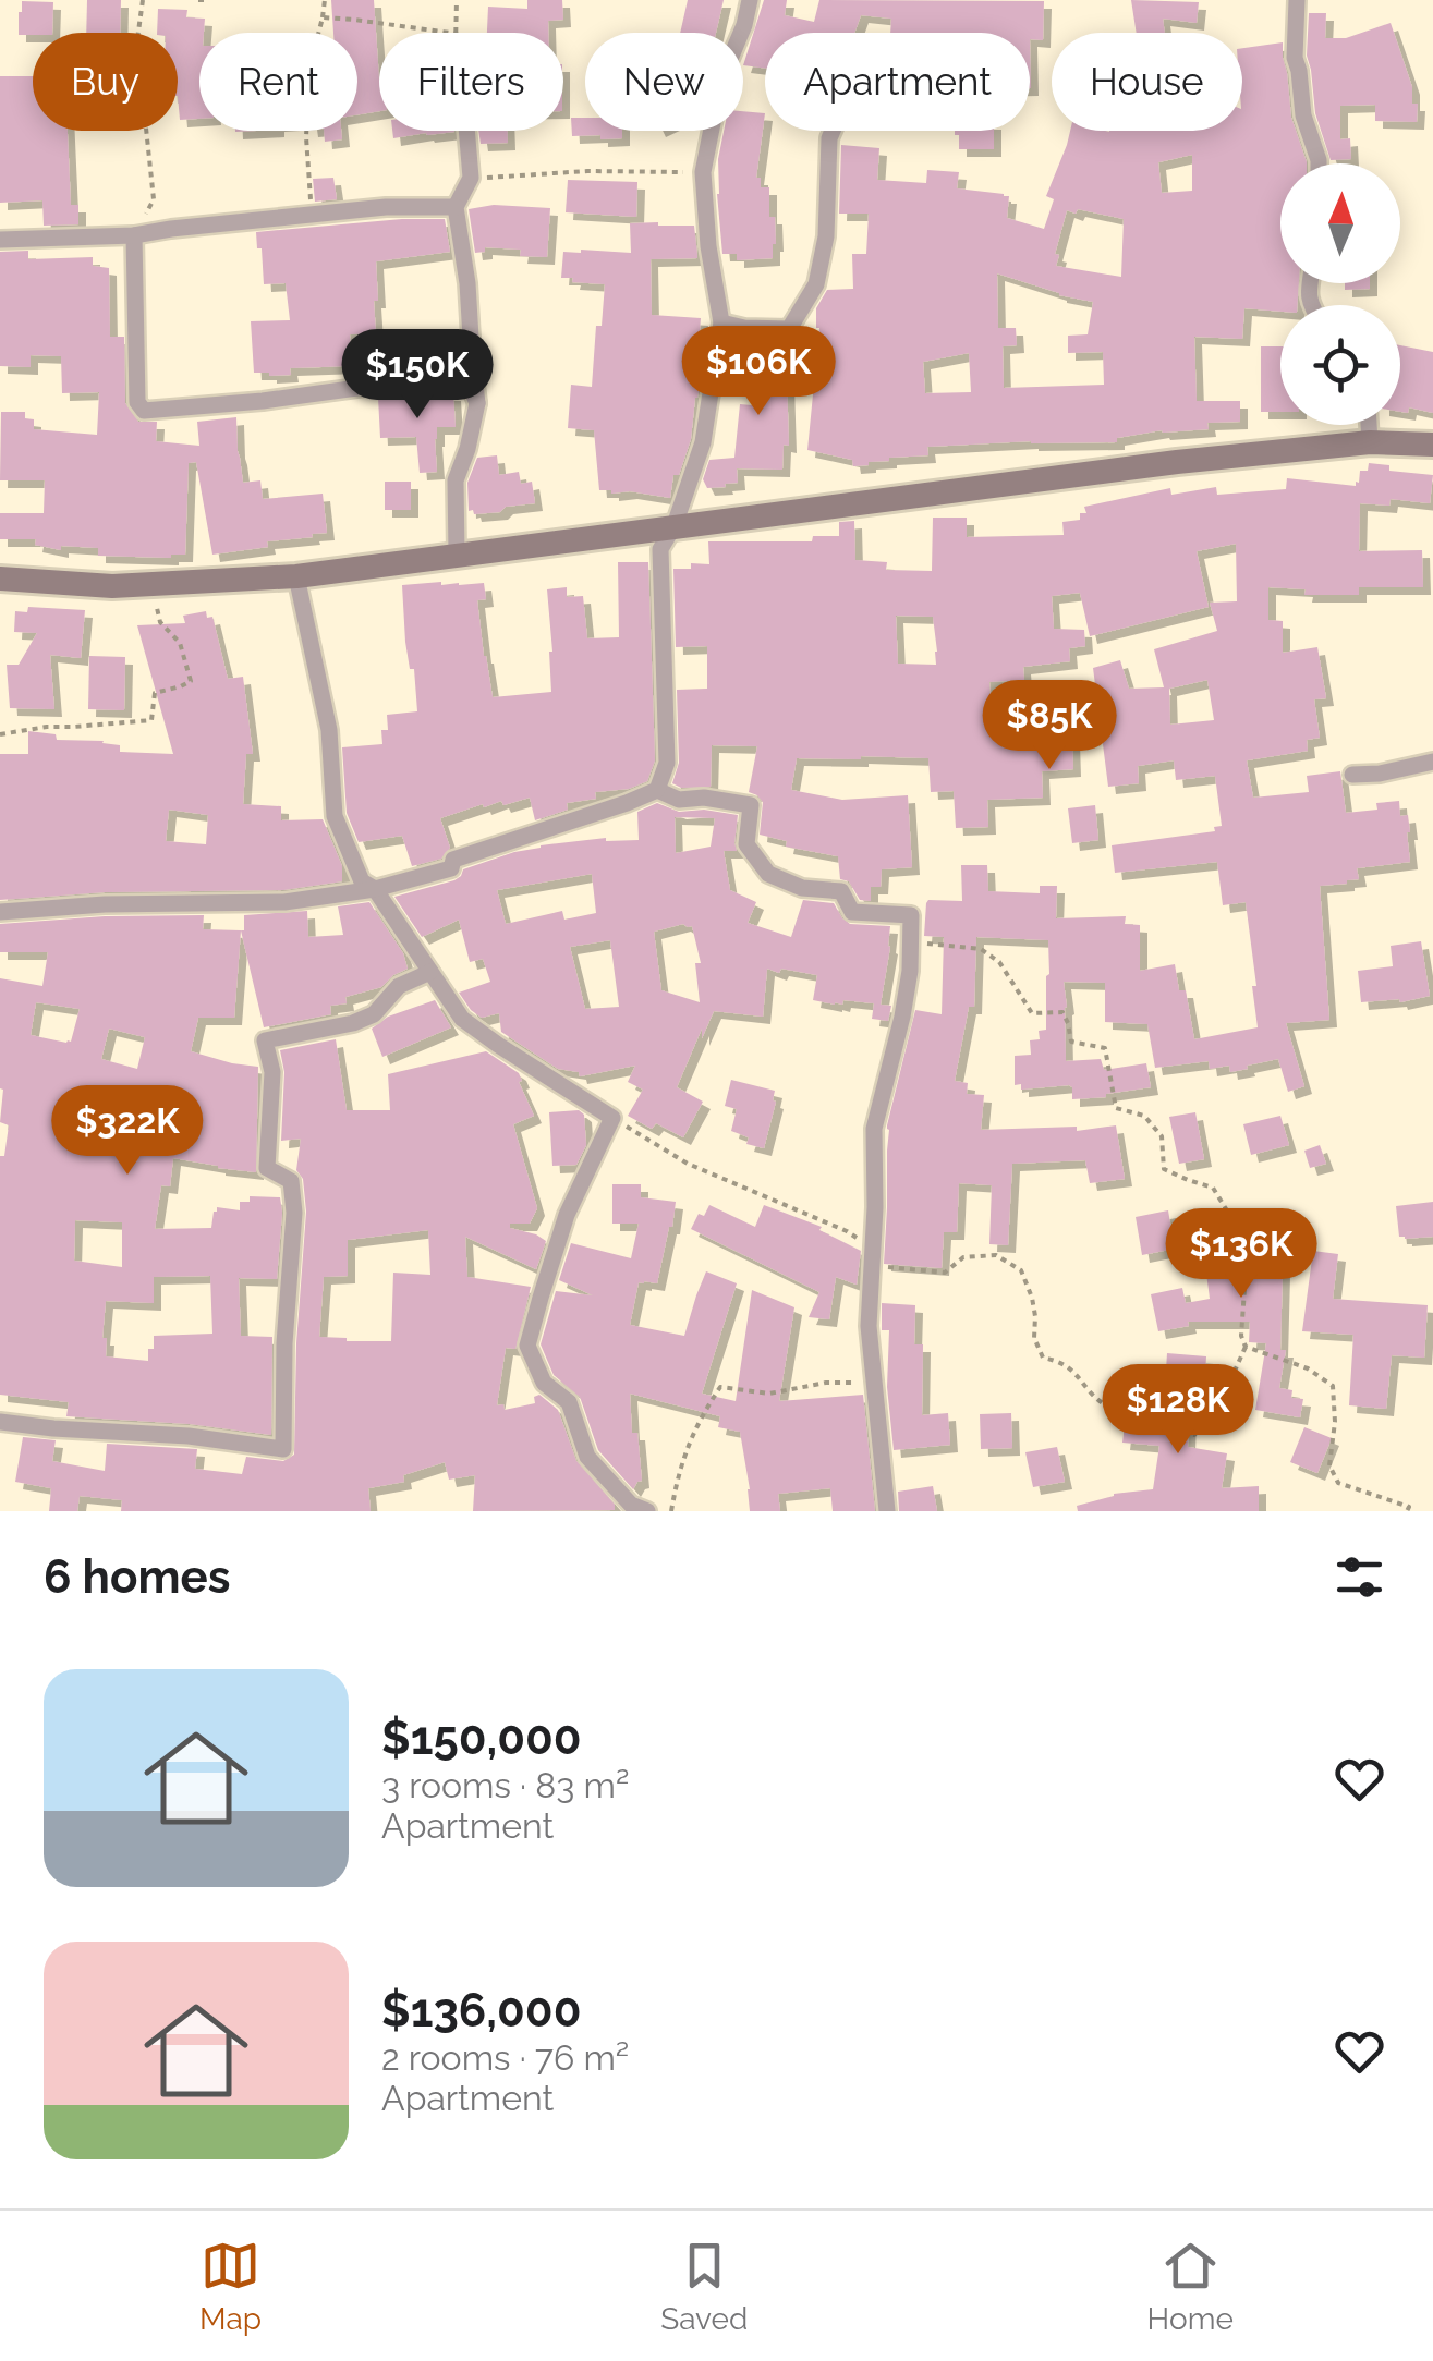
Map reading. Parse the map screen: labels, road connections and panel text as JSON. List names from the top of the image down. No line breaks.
{"north":"top","page":{"chip":["Buy","Rent","Filters","New","Apartment","House"],"price":["$106K","$150K","$85K","$322K","$136K","$128K"],"heading":"6 homes","list":[{"name":"$150,000","note":"3 rooms · 83 m² · Apartment"},{"name":"$136,000","note":"2 rooms · 76 m² · Apartment"}],"tabs":["Map","Saved","Home"]}}
